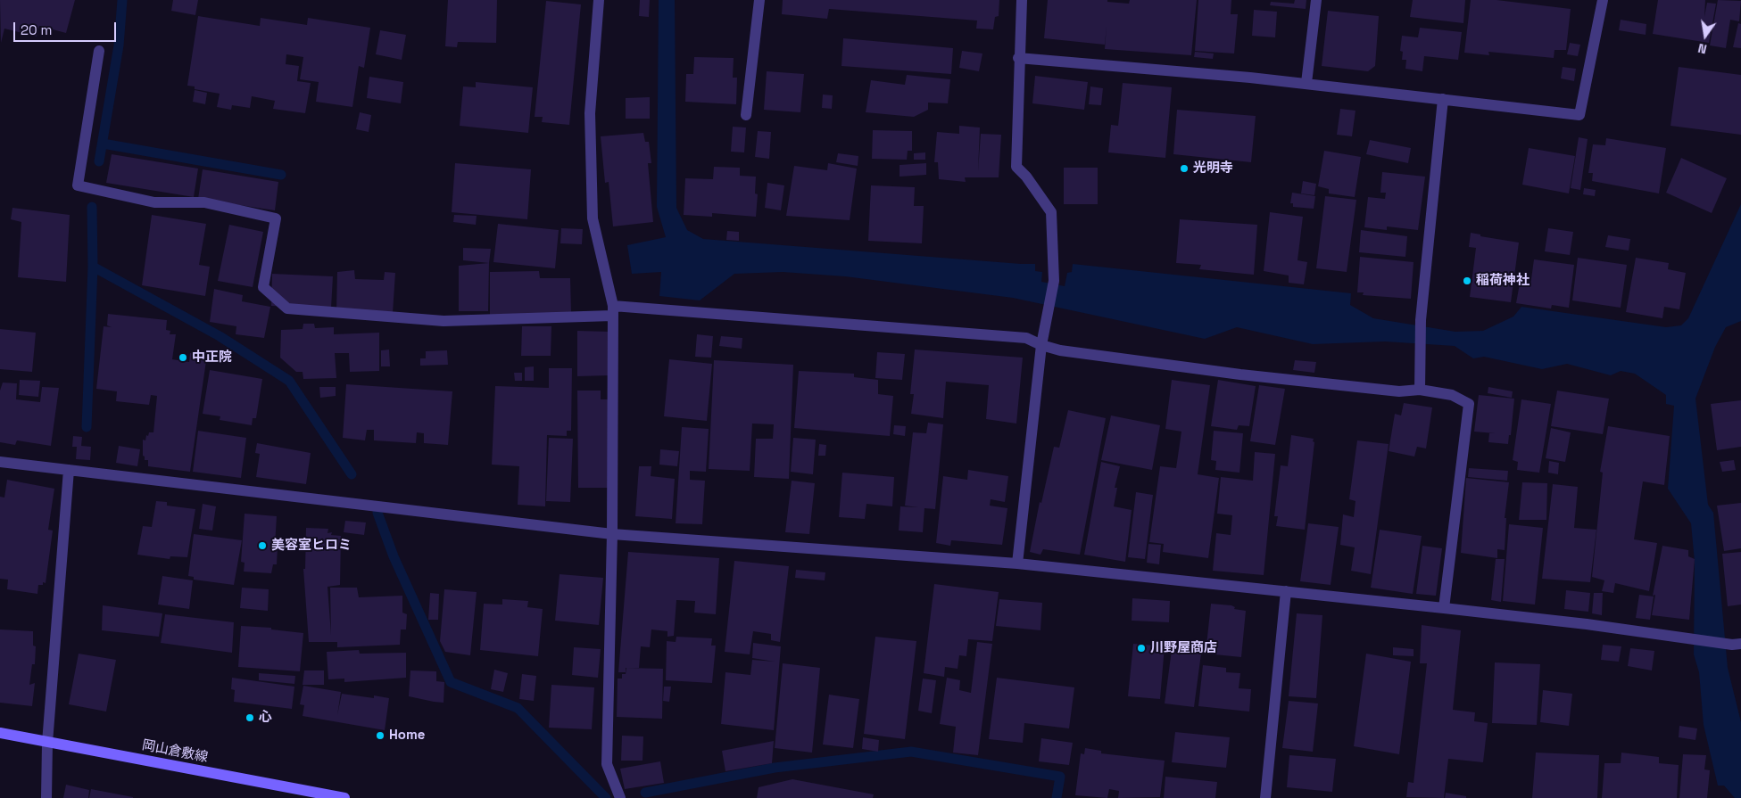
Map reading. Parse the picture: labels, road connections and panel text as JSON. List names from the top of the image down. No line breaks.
{"streets":{"main road":["岡山倉敷線"]},"places":["光明寺","稲荷神社","中正院","美容室ヒロミ","川野屋商店","心","Home"],"scale_bar":"20 m","north":"bottom"}
